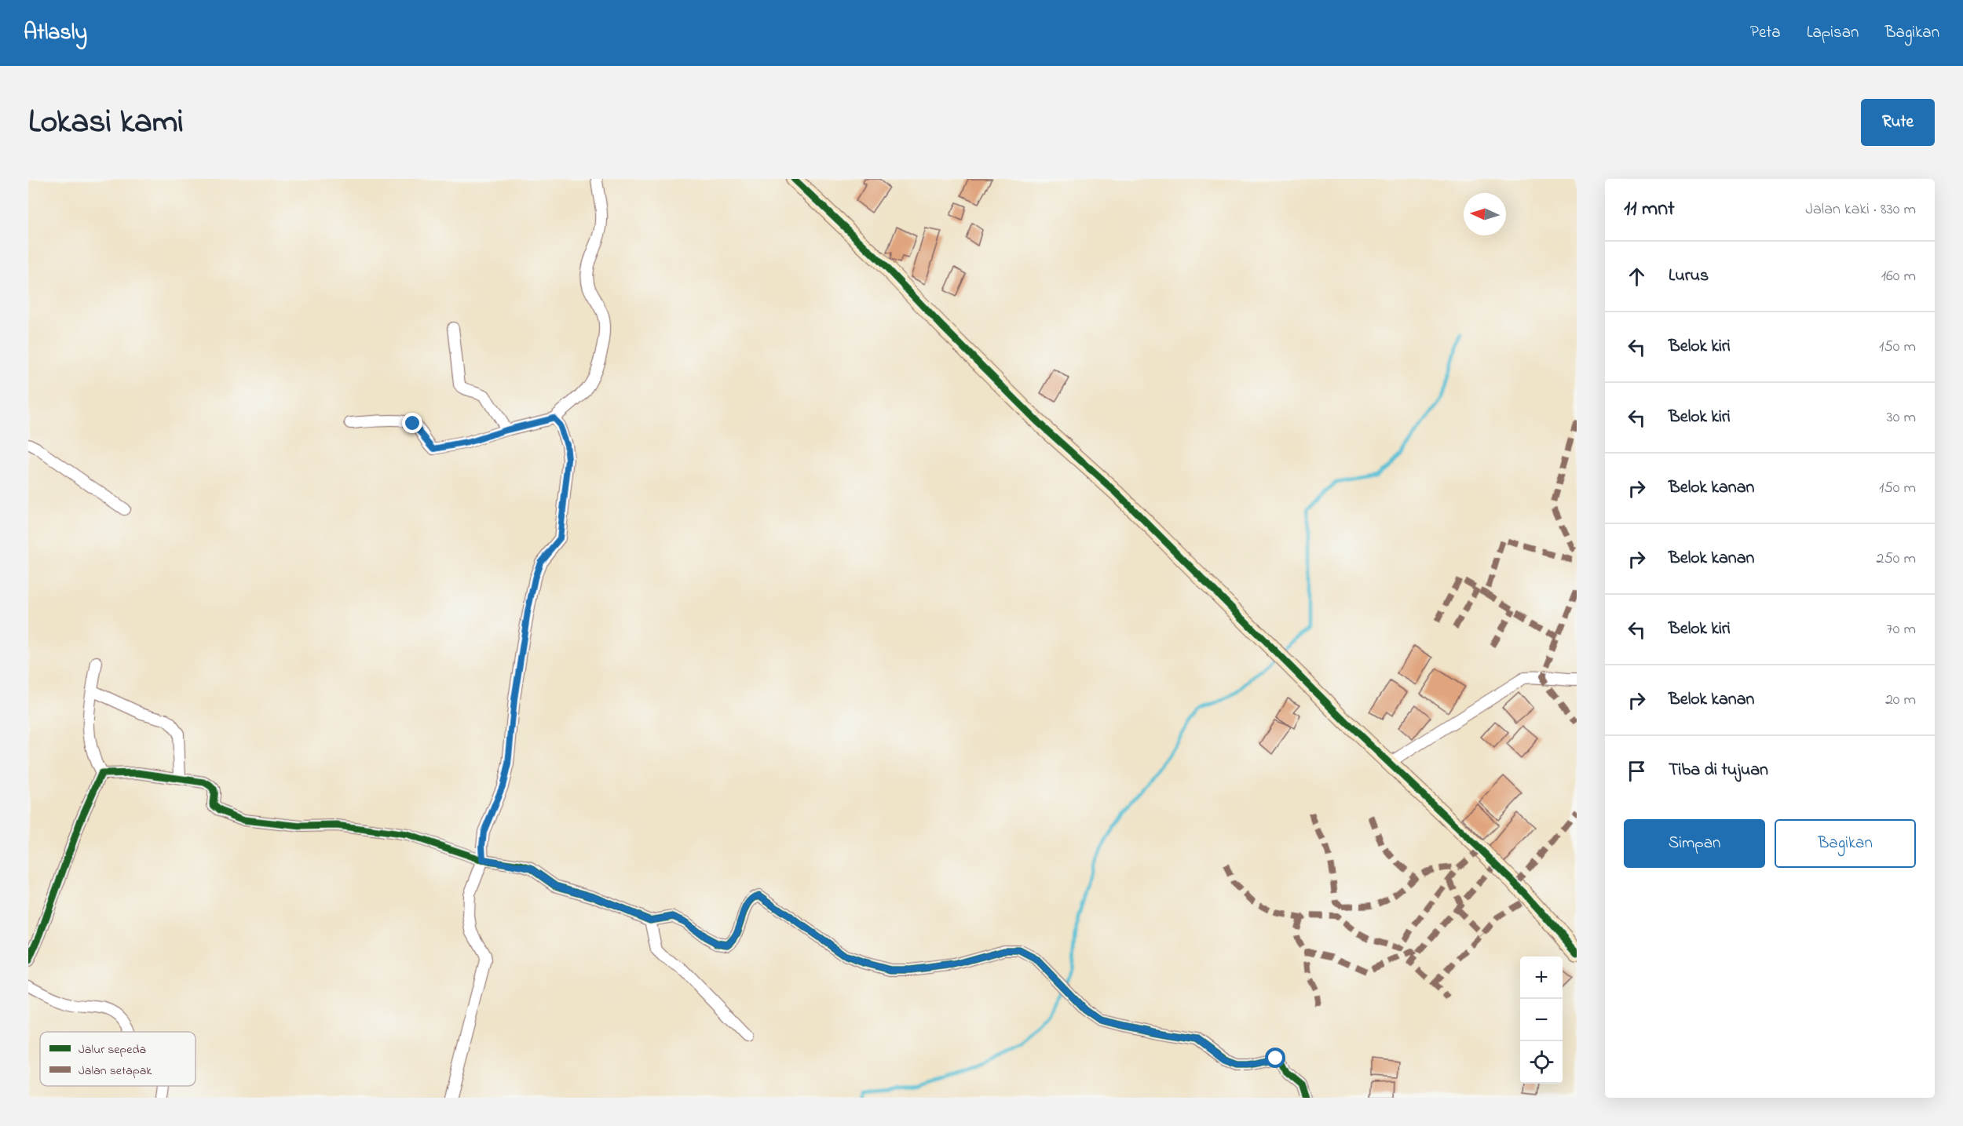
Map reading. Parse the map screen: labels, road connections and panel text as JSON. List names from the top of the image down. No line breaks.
{"legend":["Jalur sepeda","Jalan setapak"],"north":"left","page":{"header":"Atlasly","nav":["Peta","Lapisan","Bagikan"],"title":"Lokasi kami","buttons":["Rute",["Simpan","Bagikan"]],"heading":["11 mnt","Jalan kaki · 830 m"],"list":[["Lurus","160 m"],["Belok kiri","150 m"],["Belok kiri","30 m"],["Belok kanan","150 m"],["Belok kanan","250 m"],["Belok kiri","70 m"],["Belok kanan","20 m"],"Tiba di tujuan"],"map_buttons":["+","−"]}}
